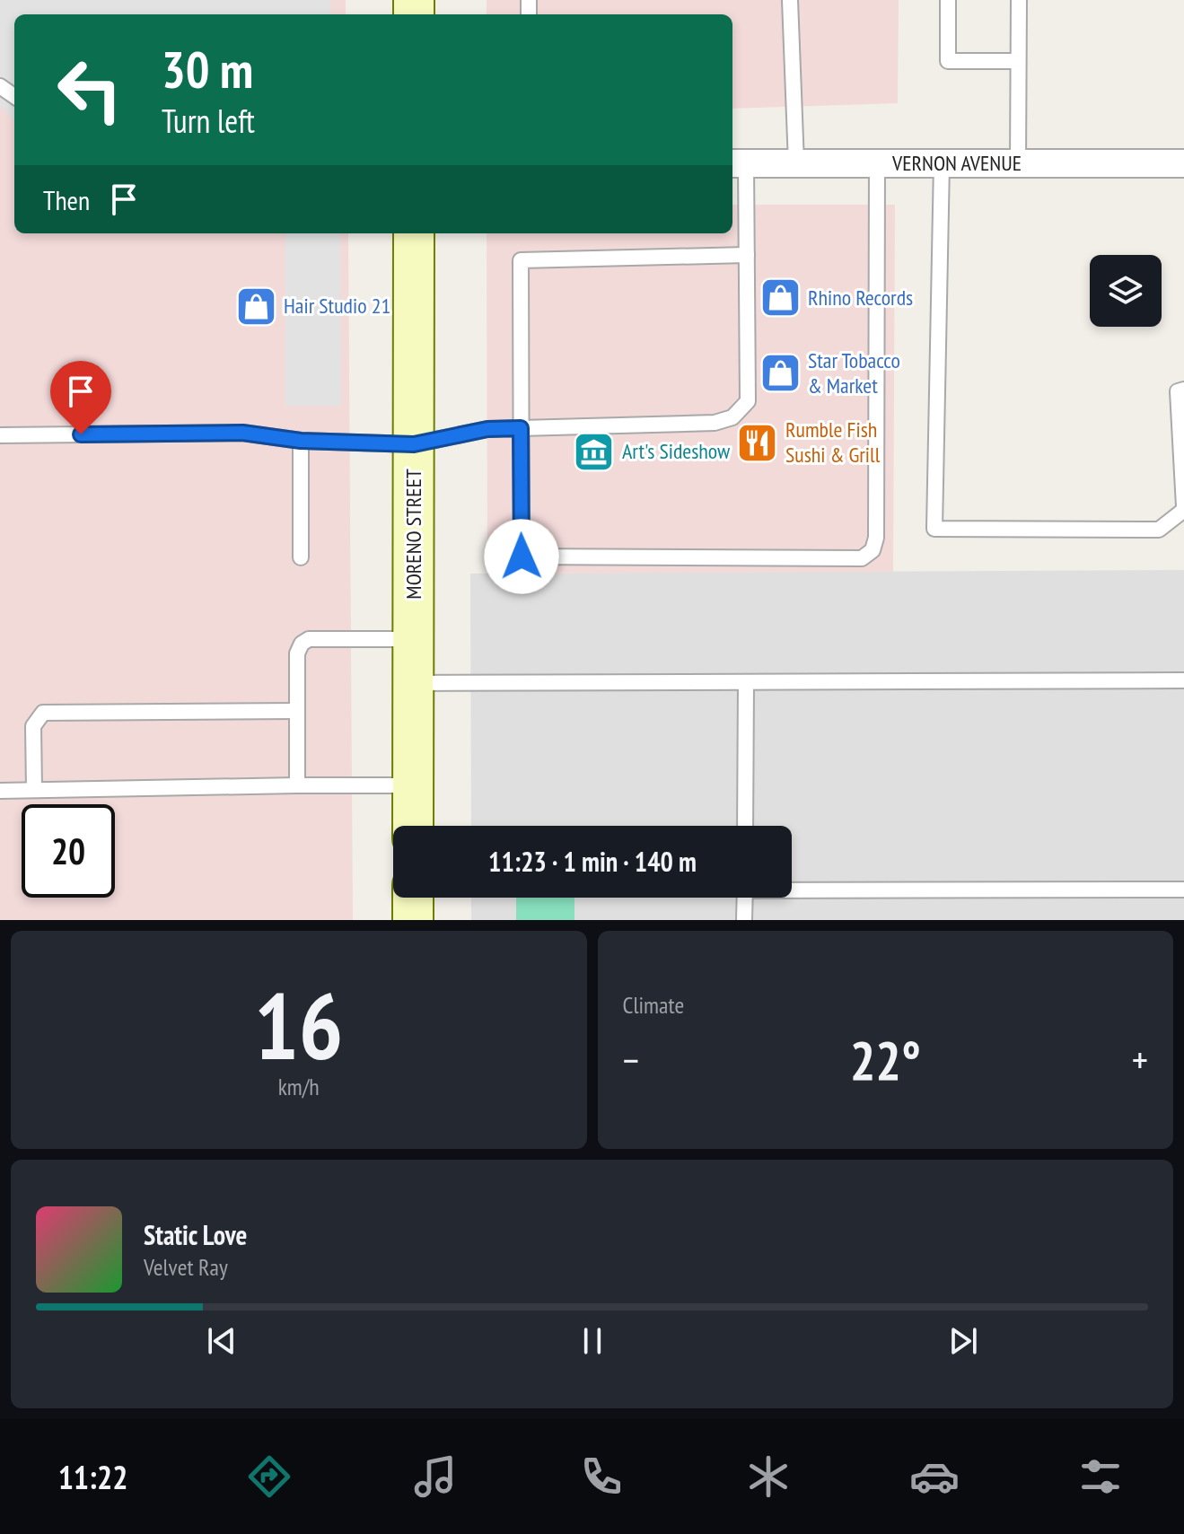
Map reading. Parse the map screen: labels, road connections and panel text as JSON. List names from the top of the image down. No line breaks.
{"streets":{"street":["VERNON AVENUE","MORENO STREET"]},"places":{"shop":["Rhino Records","Hair Studio 21","Star Tobacco & Market"],"restaurant":["Rumble Fish Sushi & Grill"],"museum":["Art's Sideshow"]},"page":{"turn":["30 m","Turn left"],"then":"Then","limit":"20","trip":"11:23 · 1 min · 140 m","tile":[["16","km/h"],"Climate"],"heat":["−","22°","+"],"song":["Static Love","Velvet Ray"],"tabs":"11:22"}}
